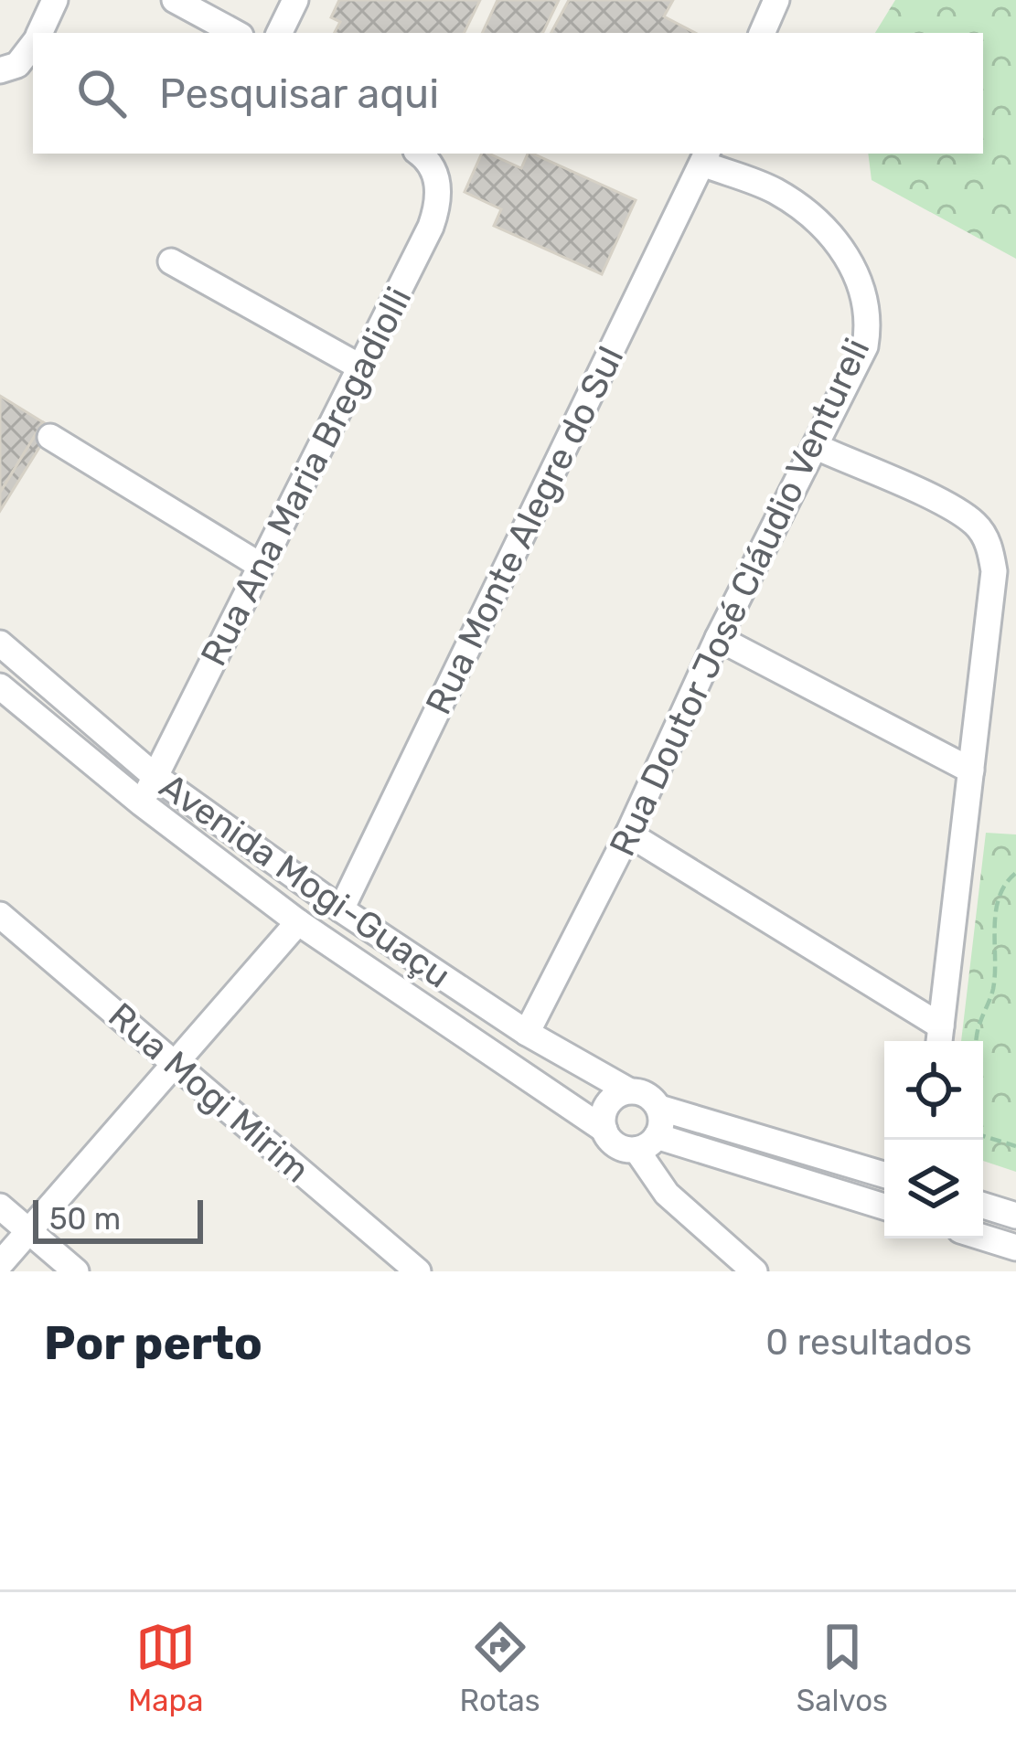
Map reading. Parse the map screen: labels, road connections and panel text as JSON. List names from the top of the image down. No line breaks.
{"streets":{"street":["Rua Ana Maria Bregadiolli","Rua Monte Alegre do Sul","Rua Doutor José Cláudio Ventureli","Avenida Mogi-Guaçu","Rua Mogi Mirim"]},"crossings":[["Rua Ana Maria Bregadiolli","Avenida Mogi-Guaçu"],["Rua Monte Alegre do Sul","Rua Doutor José Cláudio Ventureli"],["Rua Monte Alegre do Sul","Avenida Mogi-Guaçu"],["Rua Doutor José Cláudio Ventureli","Avenida Mogi-Guaçu"]],"scale_bar":"50 m","page":{"search":"Pesquisar aqui","scale":"50 m","heading":["Por perto","0 resultados"],"nav":["Mapa","Rotas","Salvos"]}}
